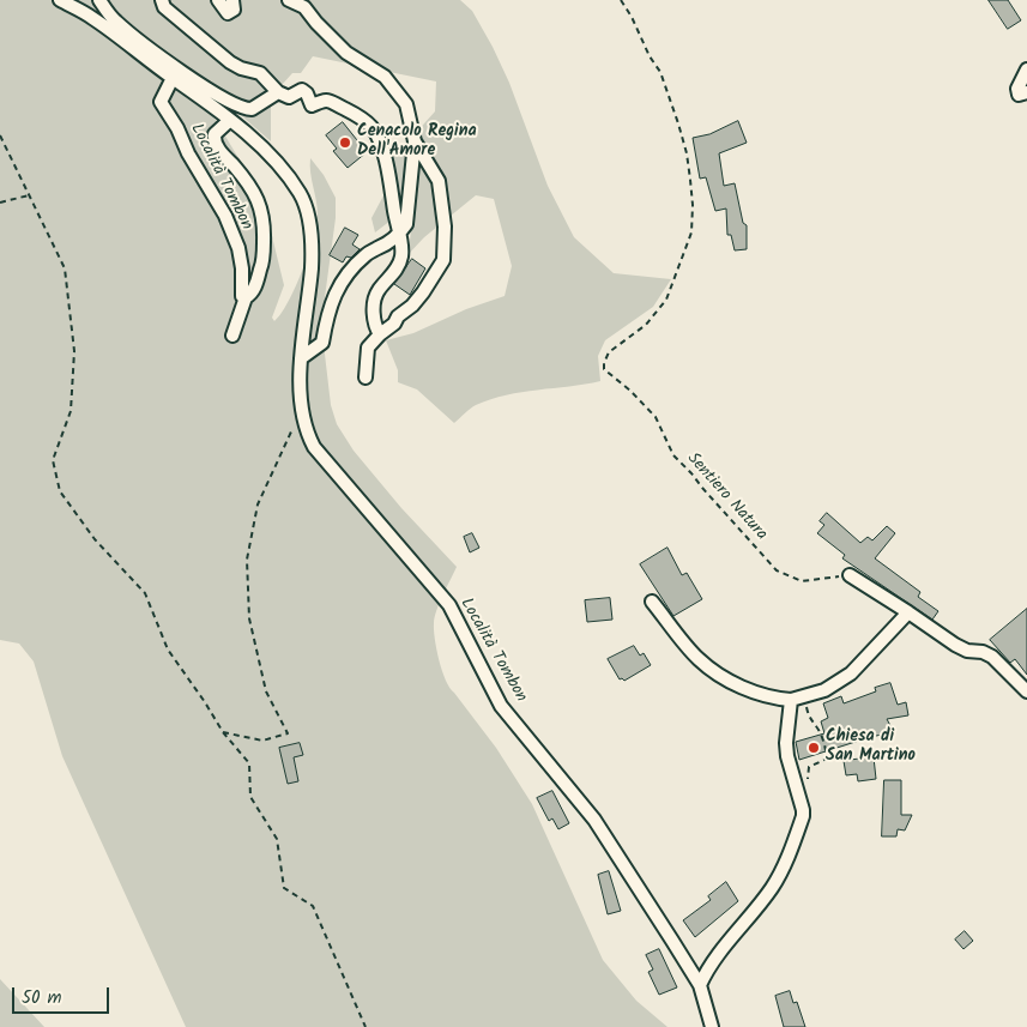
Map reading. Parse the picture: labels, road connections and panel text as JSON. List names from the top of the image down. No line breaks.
{"streets":{"street":["Località Tombon"],"path":["Sentiero Natura"]},"places":["Cenacolo Regina Dell'Amore","Chiesa di San Martino"],"scale_bar":"50 m"}
